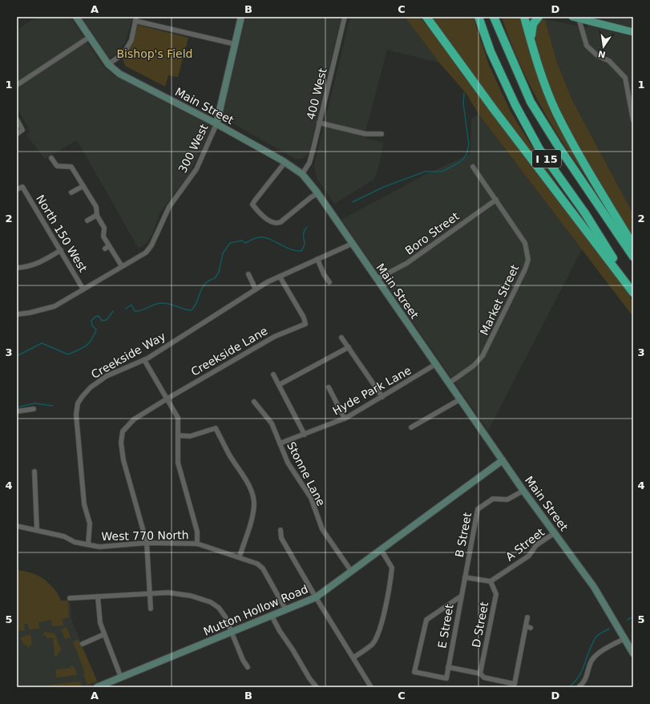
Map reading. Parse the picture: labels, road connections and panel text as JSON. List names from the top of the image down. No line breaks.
{"streets":{"highway":["I 15"],"main road":["Main Street","300 West","Mutton Hollow Road"],"street":["400 West","North 150 West","Boro Street","Market Street","Creekside Lane","Creekside Way","Hyde Park Lane","Stonne Lane","B Street","West 770 North","A Street","D Street","E Street"]},"crossings":[["400 West","Main Street"],["Main Street","300 West"],["Main Street","Boro Street"],["Main Street","Market Street"],["Main Street","Creekside Way"],["Main Street","Hyde Park Lane"],["Main Street","B Street"],["Main Street","A Street"],["Main Street","Mutton Hollow Road"],["300 West","North 150 West"],["Boro Street","Market Street"],["Creekside Lane","Creekside Way"],["Creekside Lane","West 770 North"],["Creekside Way","West 770 North"],["Hyde Park Lane","Stonne Lane"],["Stonne Lane","Mutton Hollow Road"],["B Street","E Street"],["West 770 North","Mutton Hollow Road"],["A Street","D Street"]],"parks":["Bishop's Field"],"north":"bottom","grid":{"columns":["A","B","C","D"],"rows":["1","2","3","4","5"]}}
